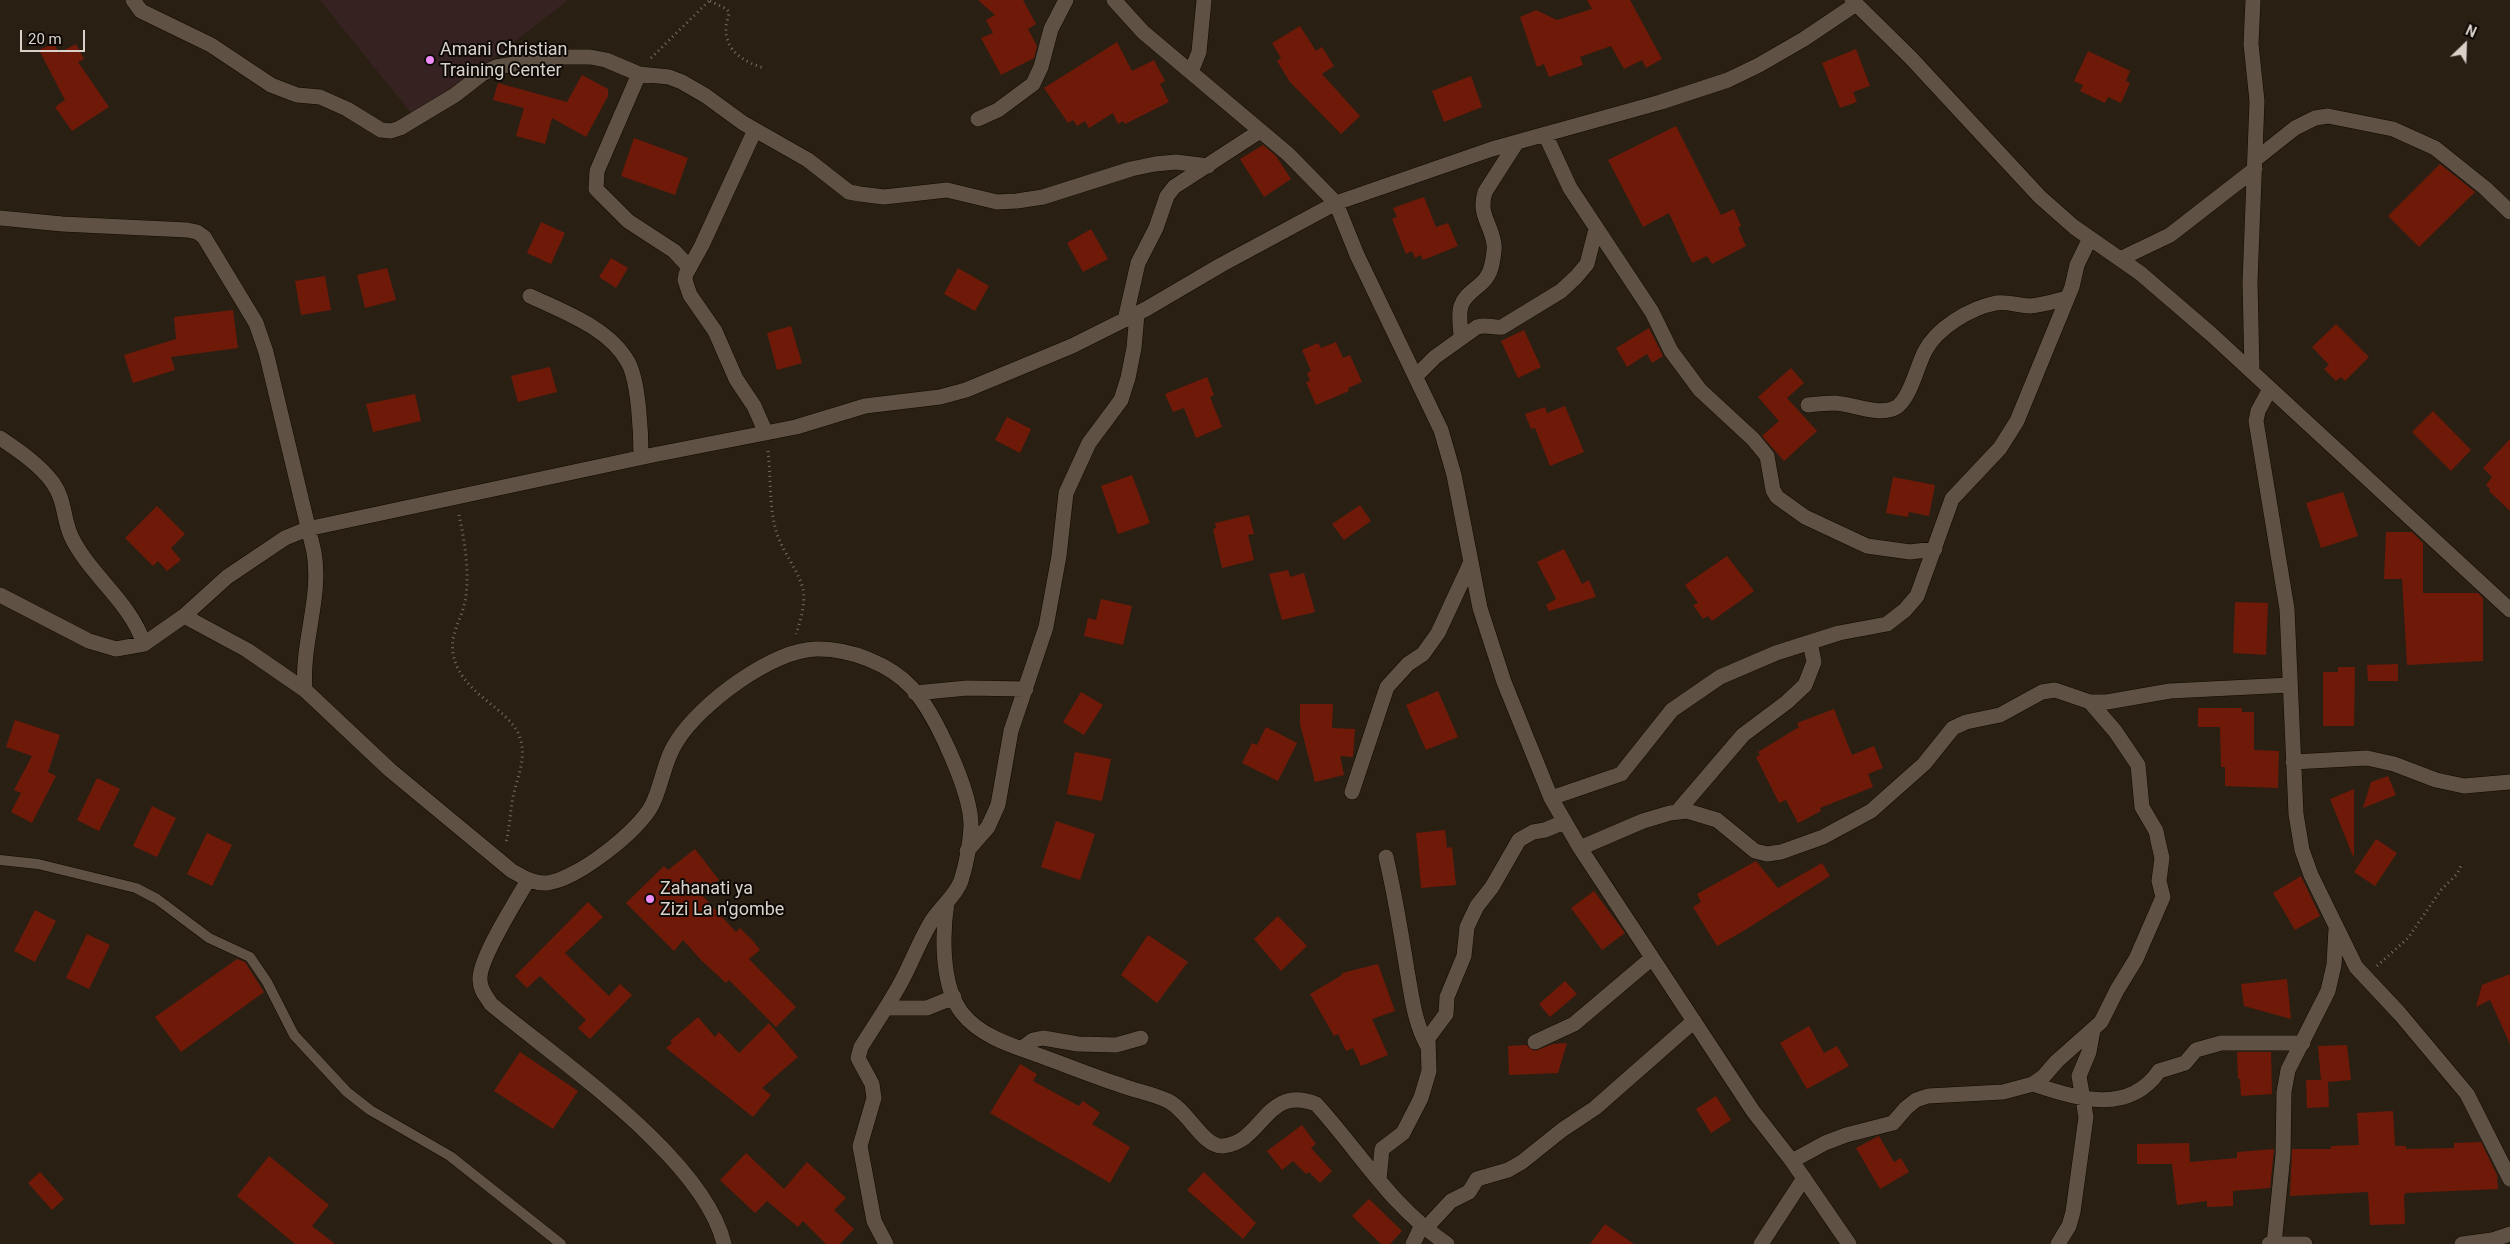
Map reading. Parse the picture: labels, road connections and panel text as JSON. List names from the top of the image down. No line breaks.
{"places":["Amani Christian Training Center","Zahanati ya Zizi La n'gombe"],"scale_bar":"20 m","north":"top right"}
